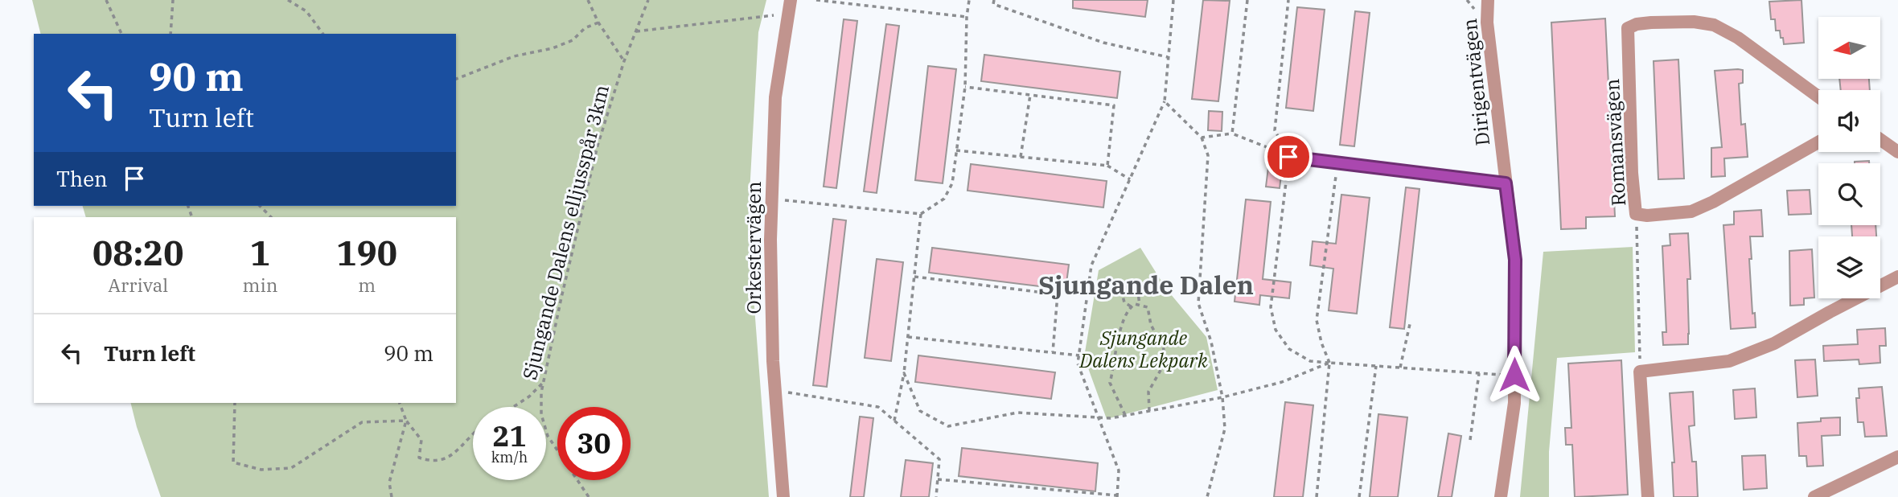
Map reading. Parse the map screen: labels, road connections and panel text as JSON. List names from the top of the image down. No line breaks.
{"streets":{"street":["Dirigentvägen","Romansvägen","Orkestervägen"],"path":["Sjungande Dalens elljusspår 3km"]},"districts":["Sjungande Dalen"],"parks":["Sjungande Dalens Lekpark"],"north":"left","page":{"turn":["90 m","Turn left"],"then":"Then","eta":["08:20","Arrival","1","min","190","m"],"list":[{"name":"Turn left","value":"90 m"}],"speed":"21 km/h","limit":"30"}}
